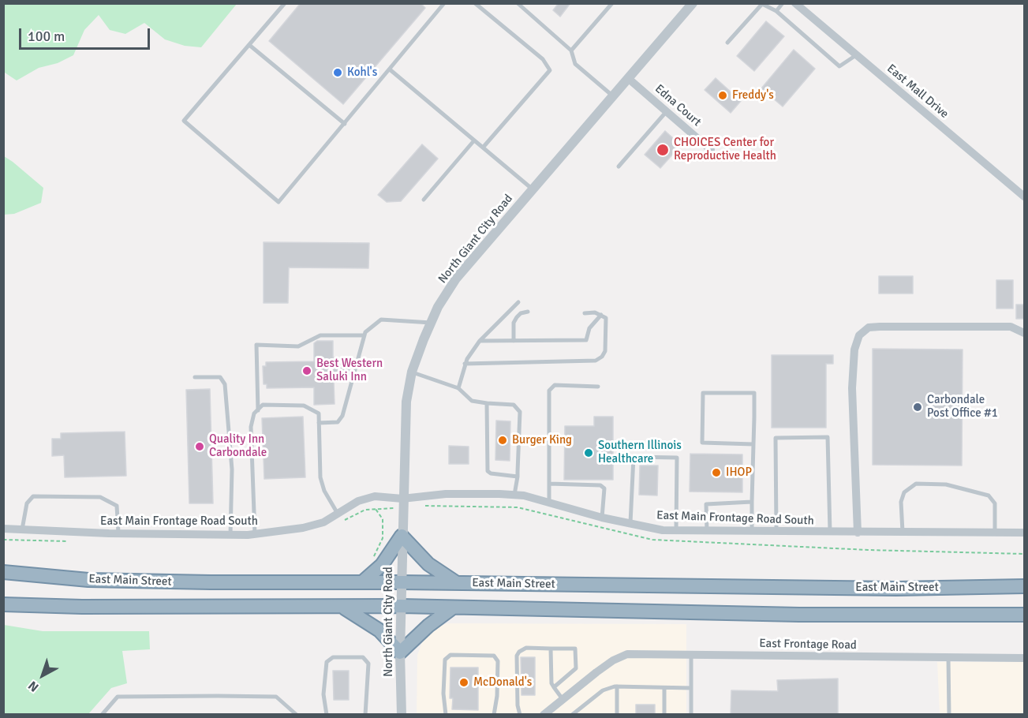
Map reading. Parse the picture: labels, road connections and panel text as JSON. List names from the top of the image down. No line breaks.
{"streets":{"highway":["East Main Street"],"street":["East Mall Drive","Edna Court","North Giant City Road","East Main Frontage Road South","East Frontage Road"]},"crossings":[["Edna Court","North Giant City Road"],["North Giant City Road","East Main Frontage Road South"],["North Giant City Road","East Main Street"]],"places":["Kohl's","Freddy's","CHOICES Center for Reproductive Health","Best Western Saluki Inn","Carbondale Post Office #1","Burger King","Quality Inn Carbondale","Southern Illinois Healthcare","IHOP","McDonald's"],"scale_bar":"100 m","north":"bottom left"}
